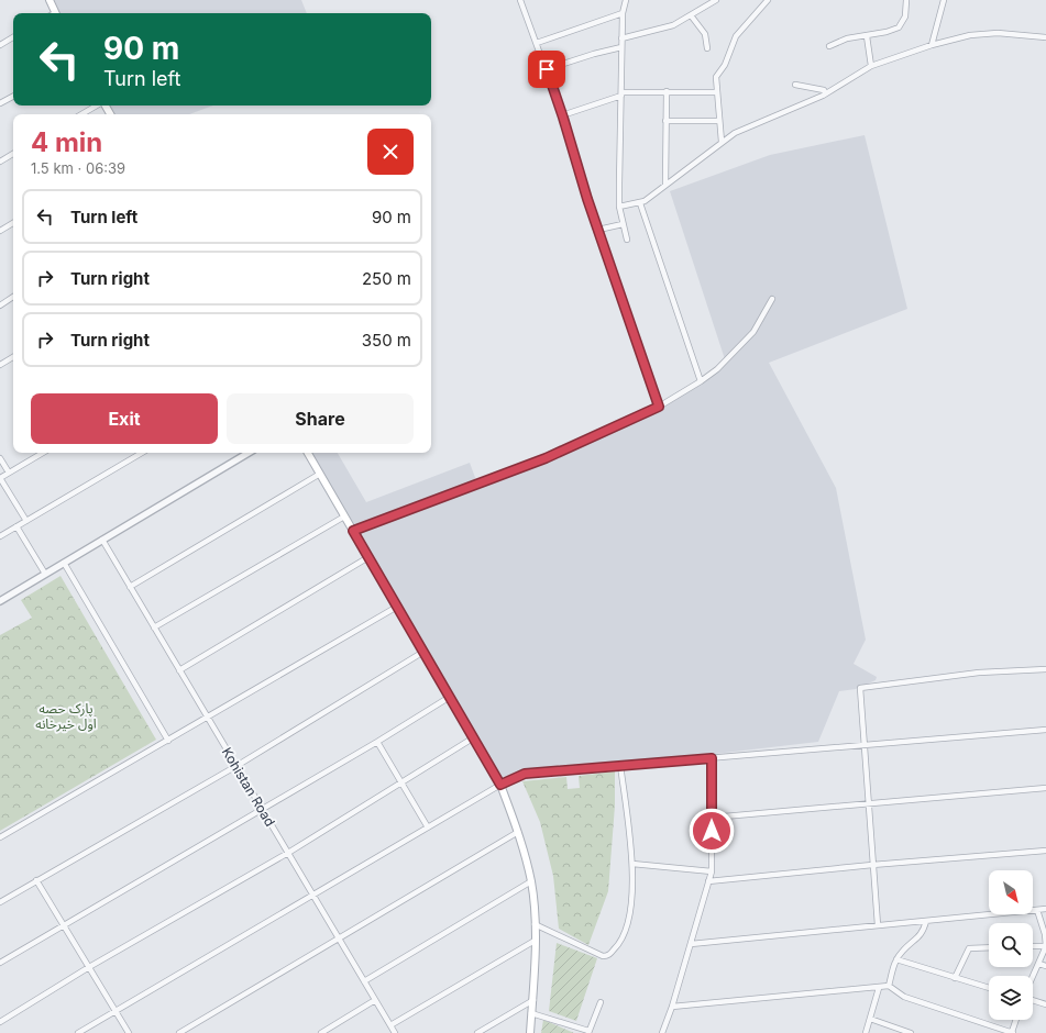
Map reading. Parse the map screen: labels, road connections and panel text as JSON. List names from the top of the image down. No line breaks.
{"streets":{"street":["Kohistan Road"]},"parks":["پارک حصه اول خیرخانه"],"north":"bottom right","page":{"turn":["90 m","Turn left"],"heading":["4 min","1.5 km · 06:39"],"list":[{"name":"Turn left","value":"90 m"},{"name":"Turn right","value":"250 m"},{"name":"Turn right","value":"350 m"}],"buttons":["Exit","Share"]}}
